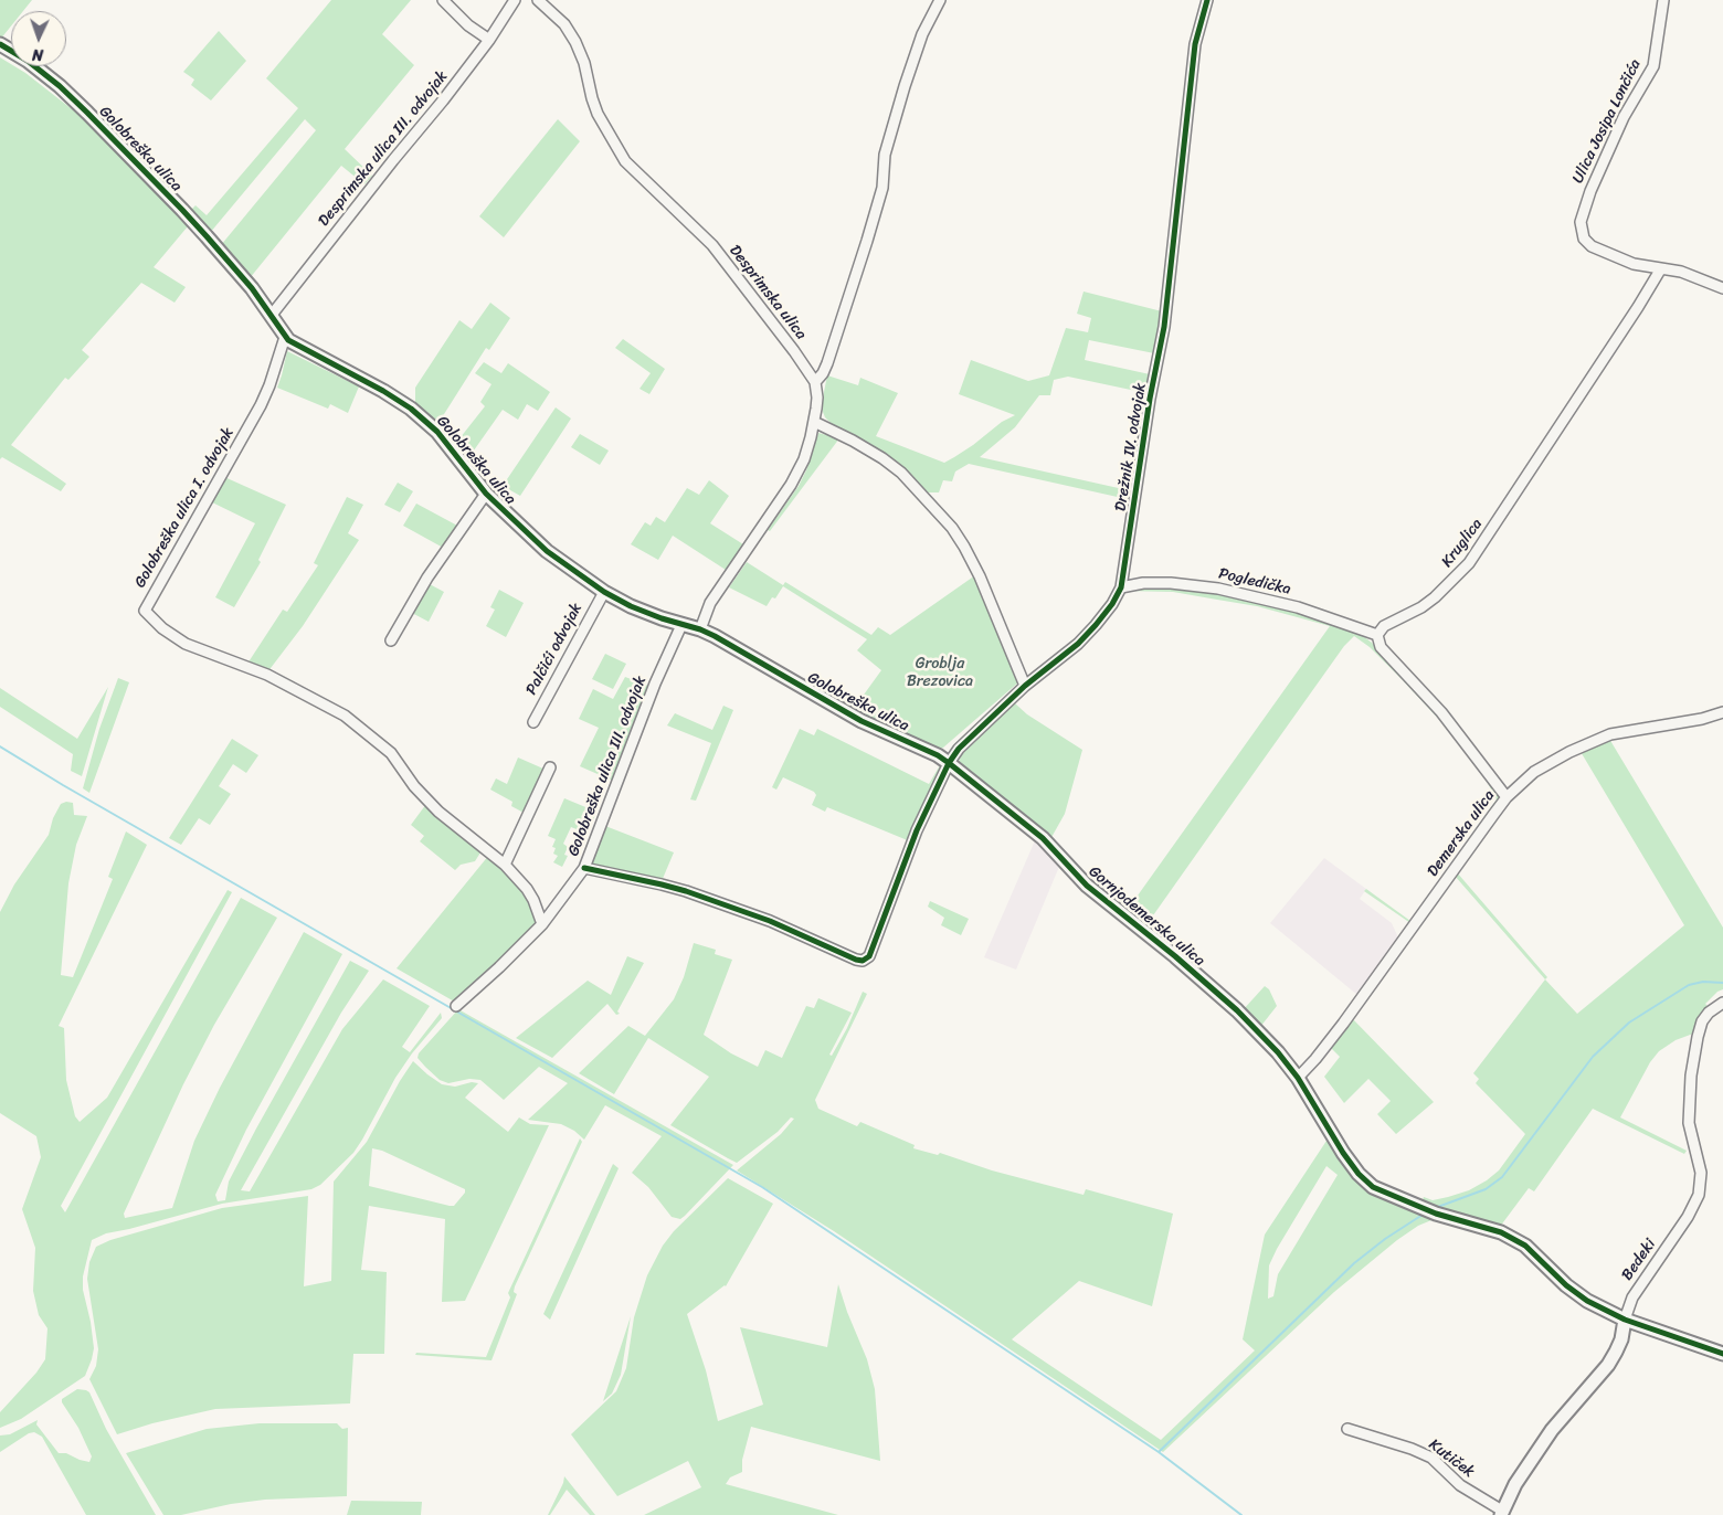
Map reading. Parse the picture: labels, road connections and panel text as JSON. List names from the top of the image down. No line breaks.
{"streets":{"street":["Ulica Josipa Lončića","Golobreška ulica","Desprimska ulica III. odvojak","Desprimska ulica","Drežnik IV. odvojak","Golobreška ulica I. odvojak","Kruglica","Pogledička","Palčići odvojak","Golobreška ulica III. odvojak","Demerska ulica","Gornjodemerska ulica","Bedeki","Kutiček"]},"crossings":[["Ulica Josipa Lončića","Kruglica"],["Golobreška ulica","Desprimska ulica III. odvojak"],["Golobreška ulica","Drežnik IV. odvojak"],["Golobreška ulica","Golobreška ulica I. odvojak"],["Golobreška ulica","Palčići odvojak"],["Golobreška ulica","Golobreška ulica III. odvojak"],["Golobreška ulica","Gornjodemerska ulica"],["Drežnik IV. odvojak","Pogledička"],["Drežnik IV. odvojak","Golobreška ulica III. odvojak"],["Drežnik IV. odvojak","Gornjodemerska ulica"],["Golobreška ulica I. odvojak","Golobreška ulica III. odvojak"],["Kruglica","Pogledička"],["Demerska ulica","Gornjodemerska ulica"],["Gornjodemerska ulica","Bedeki"],["Bedeki","Kutiček"]],"parks":["Groblja Brezovica"],"north":"bottom"}
